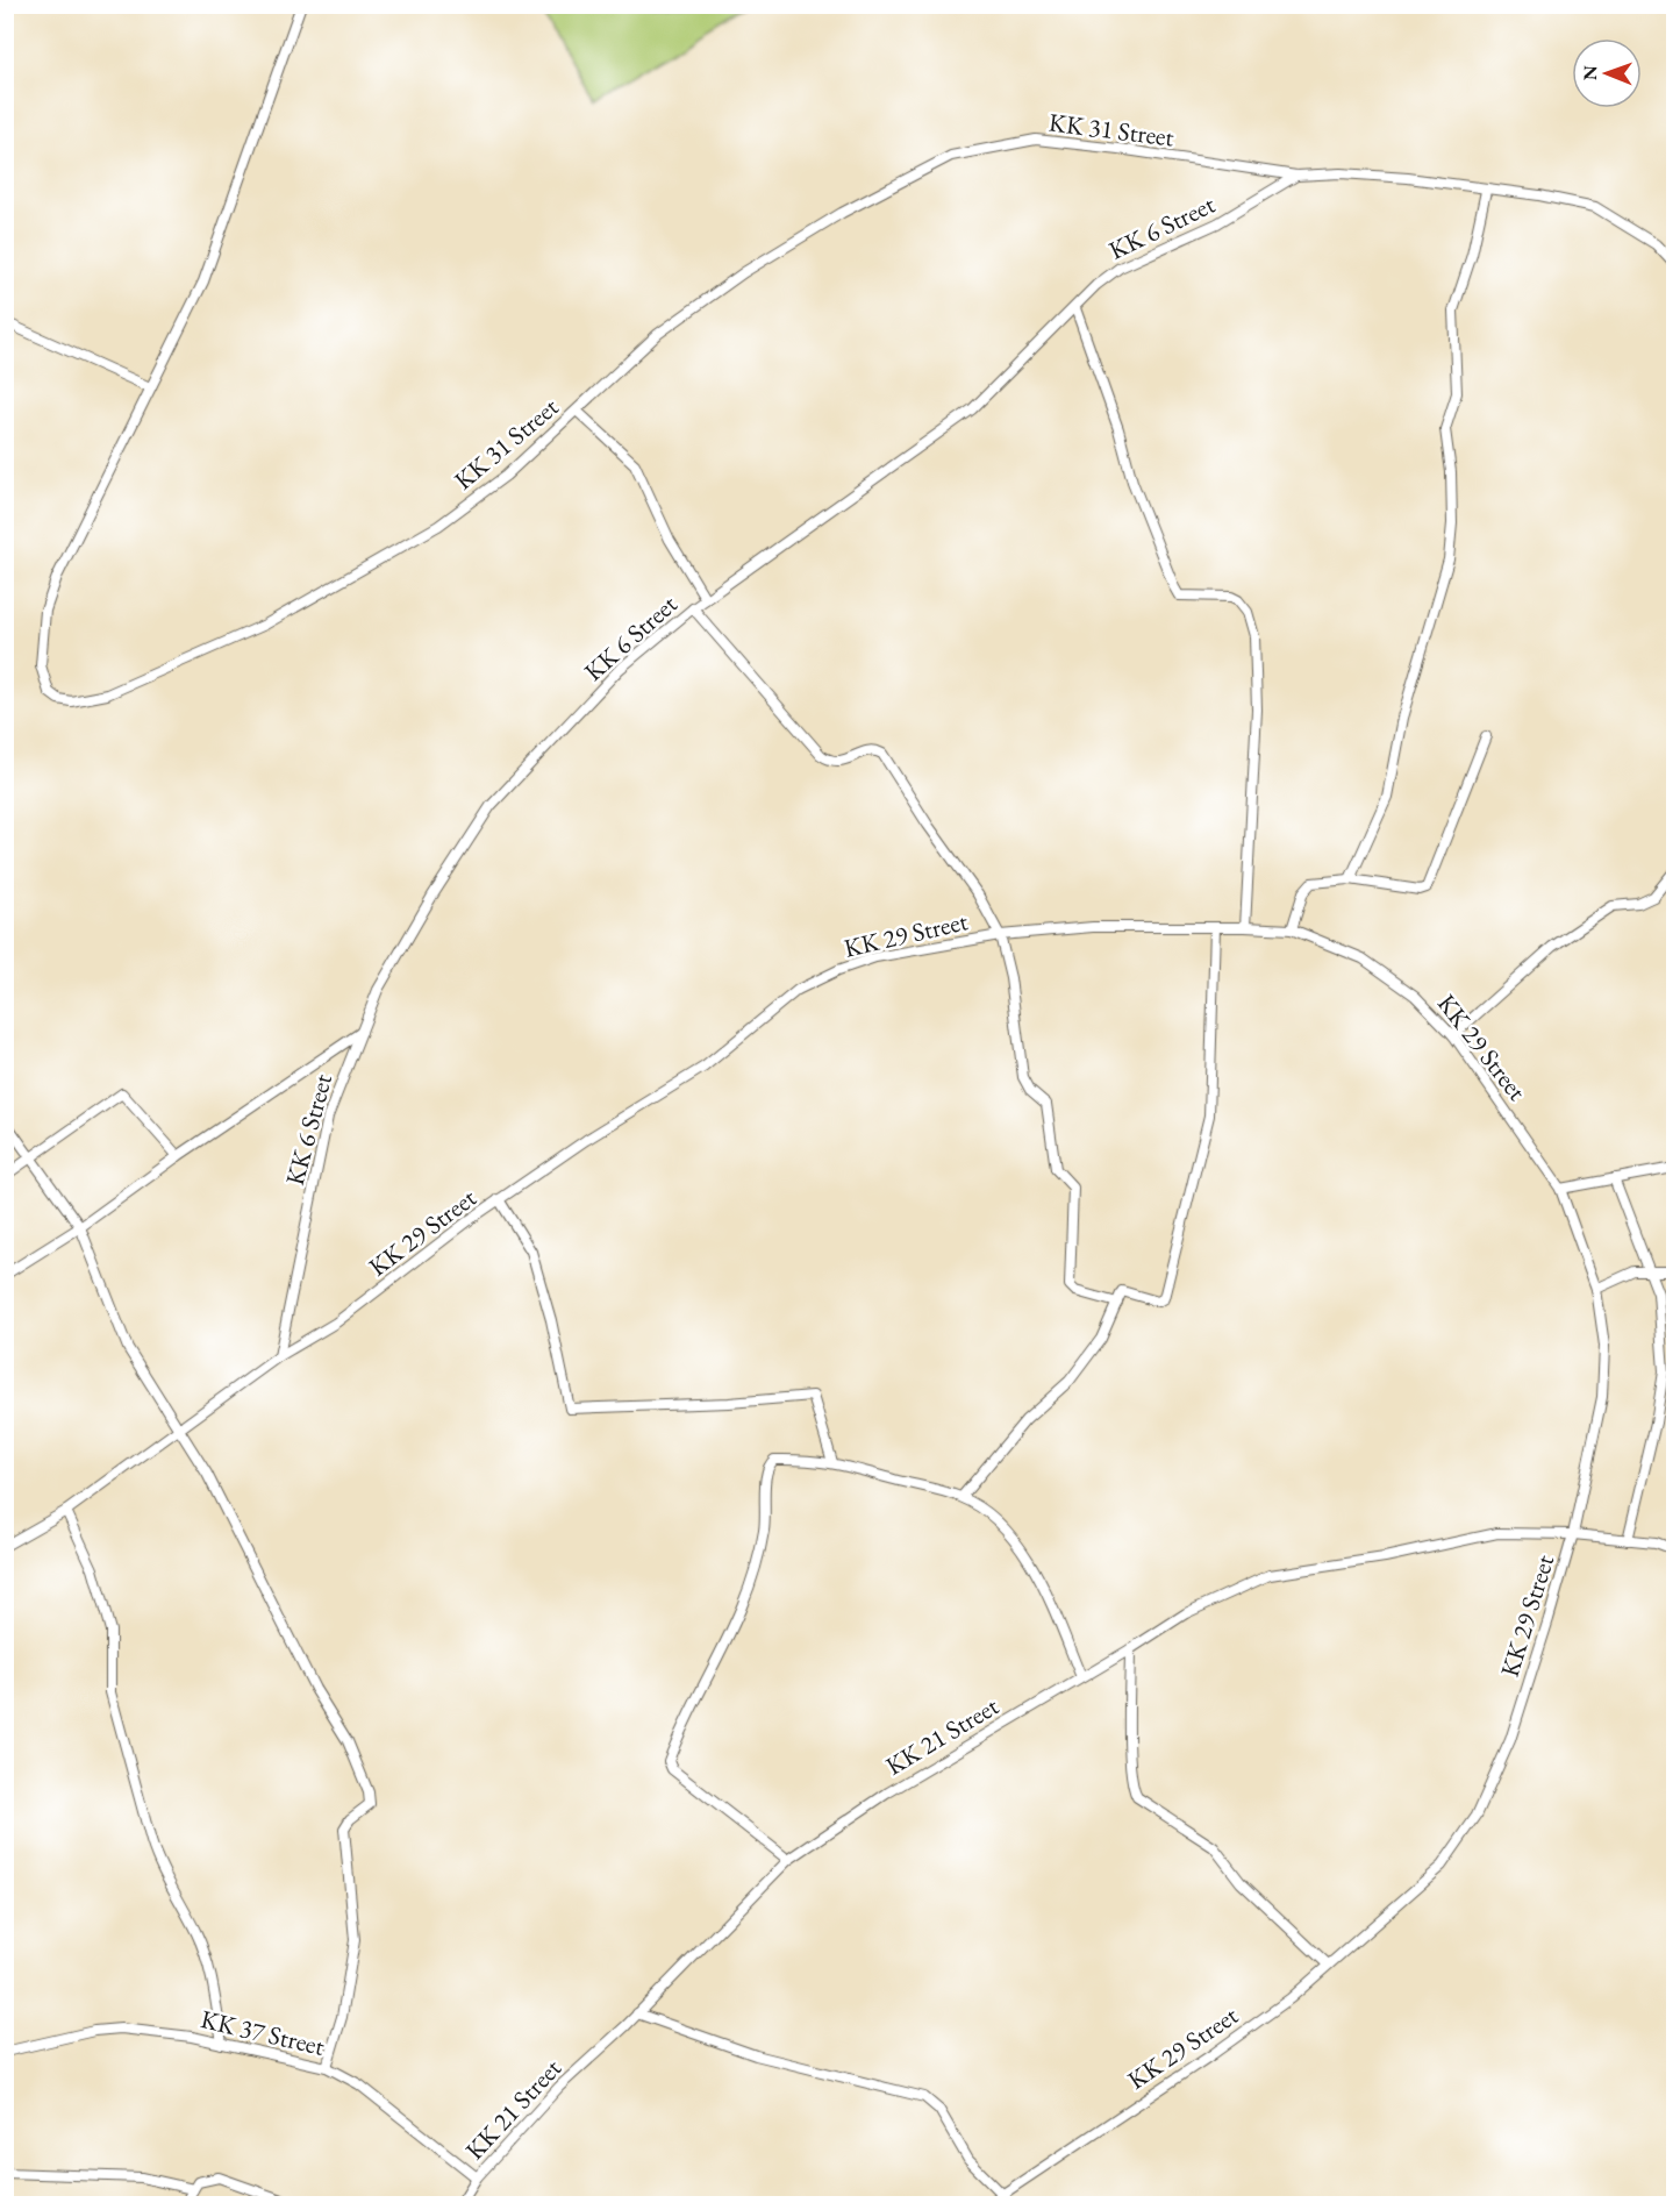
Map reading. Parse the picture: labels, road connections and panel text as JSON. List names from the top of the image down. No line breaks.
{"streets":{"street":["KK 31 Street","KK 6 Street","KK 29 Street","KK 21 Street","KK 37 Street"]},"crossings":[["KK 31 Street","KK 6 Street"],["KK 6 Street","KK 29 Street"],["KK 29 Street","KK 21 Street"],["KK 21 Street","KK 37 Street"]],"north":"left"}
